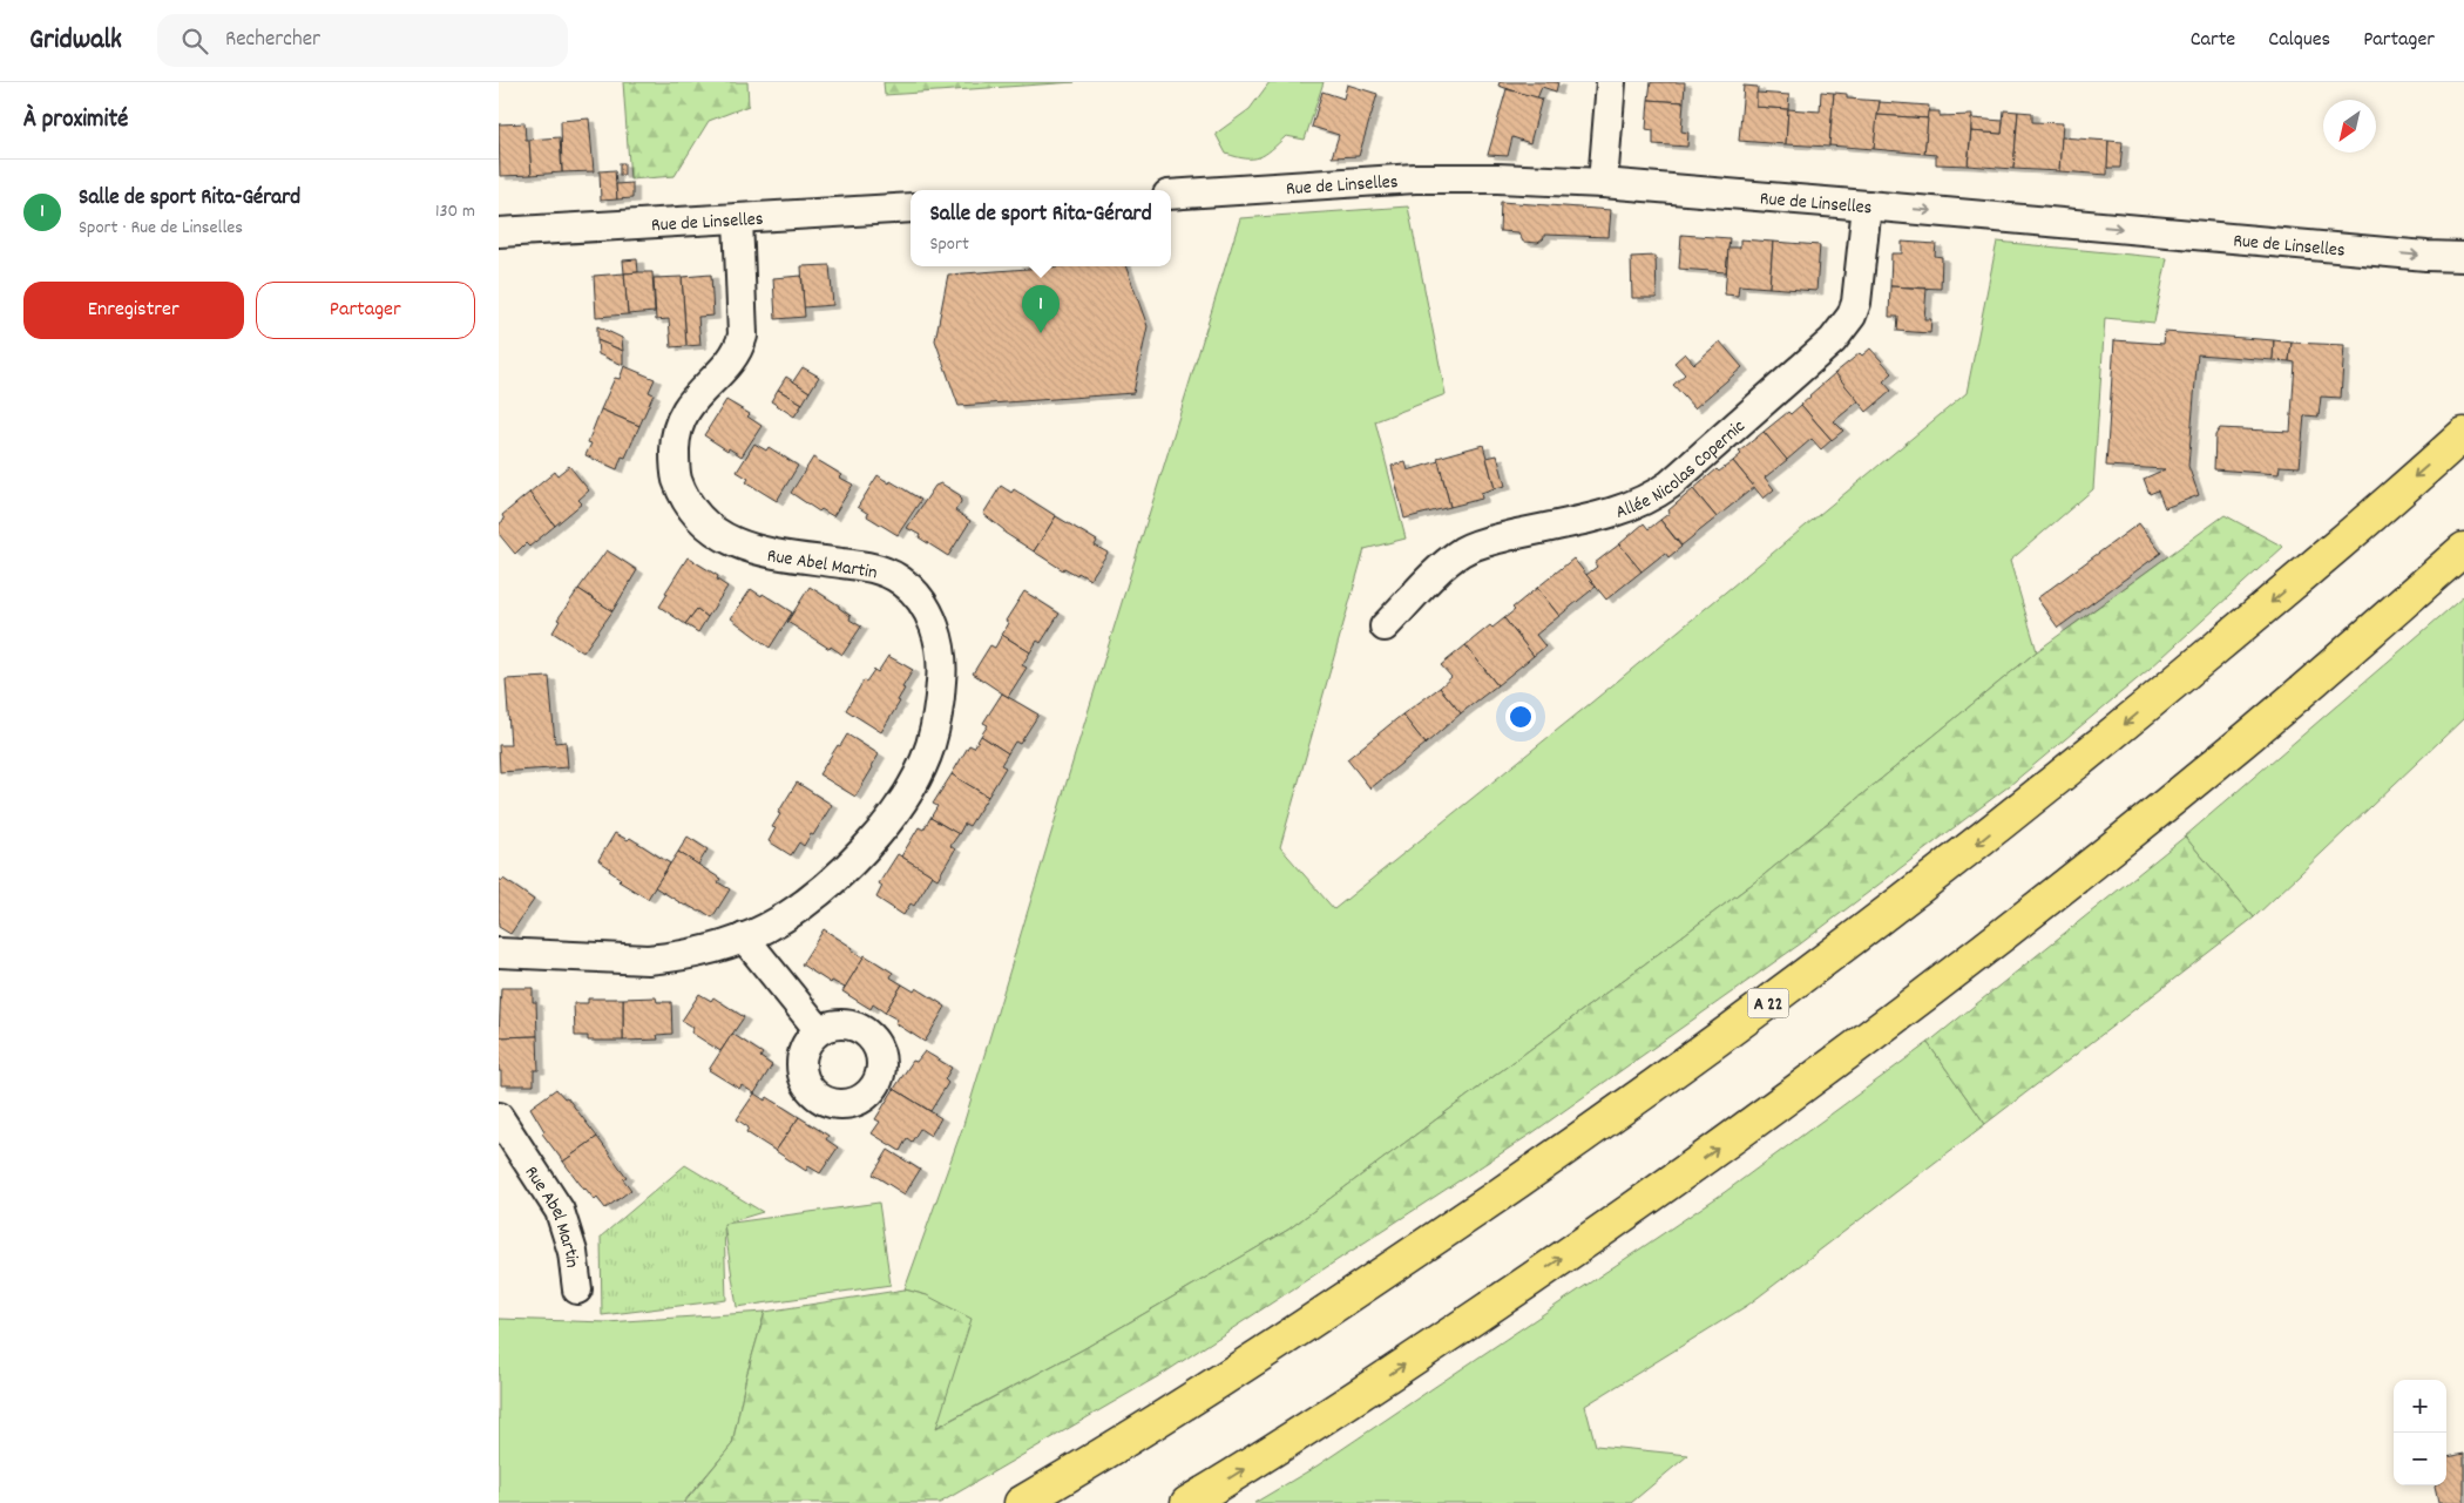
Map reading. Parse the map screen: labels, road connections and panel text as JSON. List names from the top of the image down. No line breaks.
{"streets":{"highway":["A 22"],"street":["Rue de Linselles","Allée Nicolas Copernic","Rue Abel Martin"]},"crossings":[["Rue de Linselles","Allée Nicolas Copernic"],["Rue de Linselles","Rue Abel Martin"]],"one_way":["Rue de Linselles"],"north":"bottom left","page":{"header":"Gridwalk","search":"Rechercher","nav":["Carte","Calques","Partager"],"heading":"À proximité","list":[{"mark":"1","name":"Salle de sport Rita-Gérard","note":"Sport · Rue de Linselles","value":"130 m"}],"popup":["Salle de sport Rita-Gérard","Sport"],"buttons":["Enregistrer","Partager"],"pins":"1","map_buttons":["+","−"]}}
